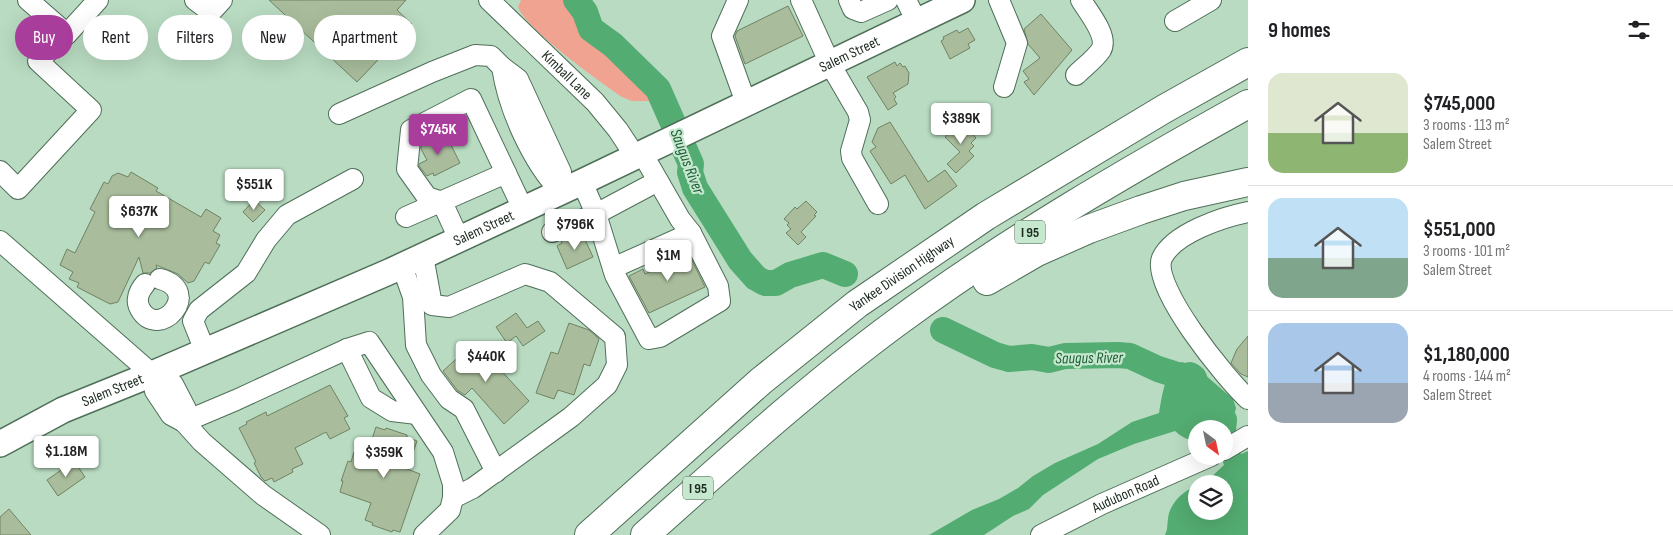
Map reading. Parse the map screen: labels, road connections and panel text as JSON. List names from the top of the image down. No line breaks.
{"streets":{"highway":["I 95","Yankee Division Highway"],"main road":["Salem Street"],"street":["Kimball Lane","Audubon Road"]},"crossings":[["Salem Street","Kimball Lane"]],"water":["Saugus River"],"north":"bottom right","page":{"heading":"9 homes","chip":["Buy","Rent","Filters","New","Apartment"],"list":[{"name":"$745,000","note":"3 rooms · 113 m² · Salem Street"},{"name":"$551,000","note":"3 rooms · 101 m² · Salem Street"},{"name":"$1,180,000","note":"4 rooms · 144 m² · Salem Street"}],"price":["$389K","$745K","$551K","$637K","$796K","$1M","$440K","$1.18M","$359K"]}}
